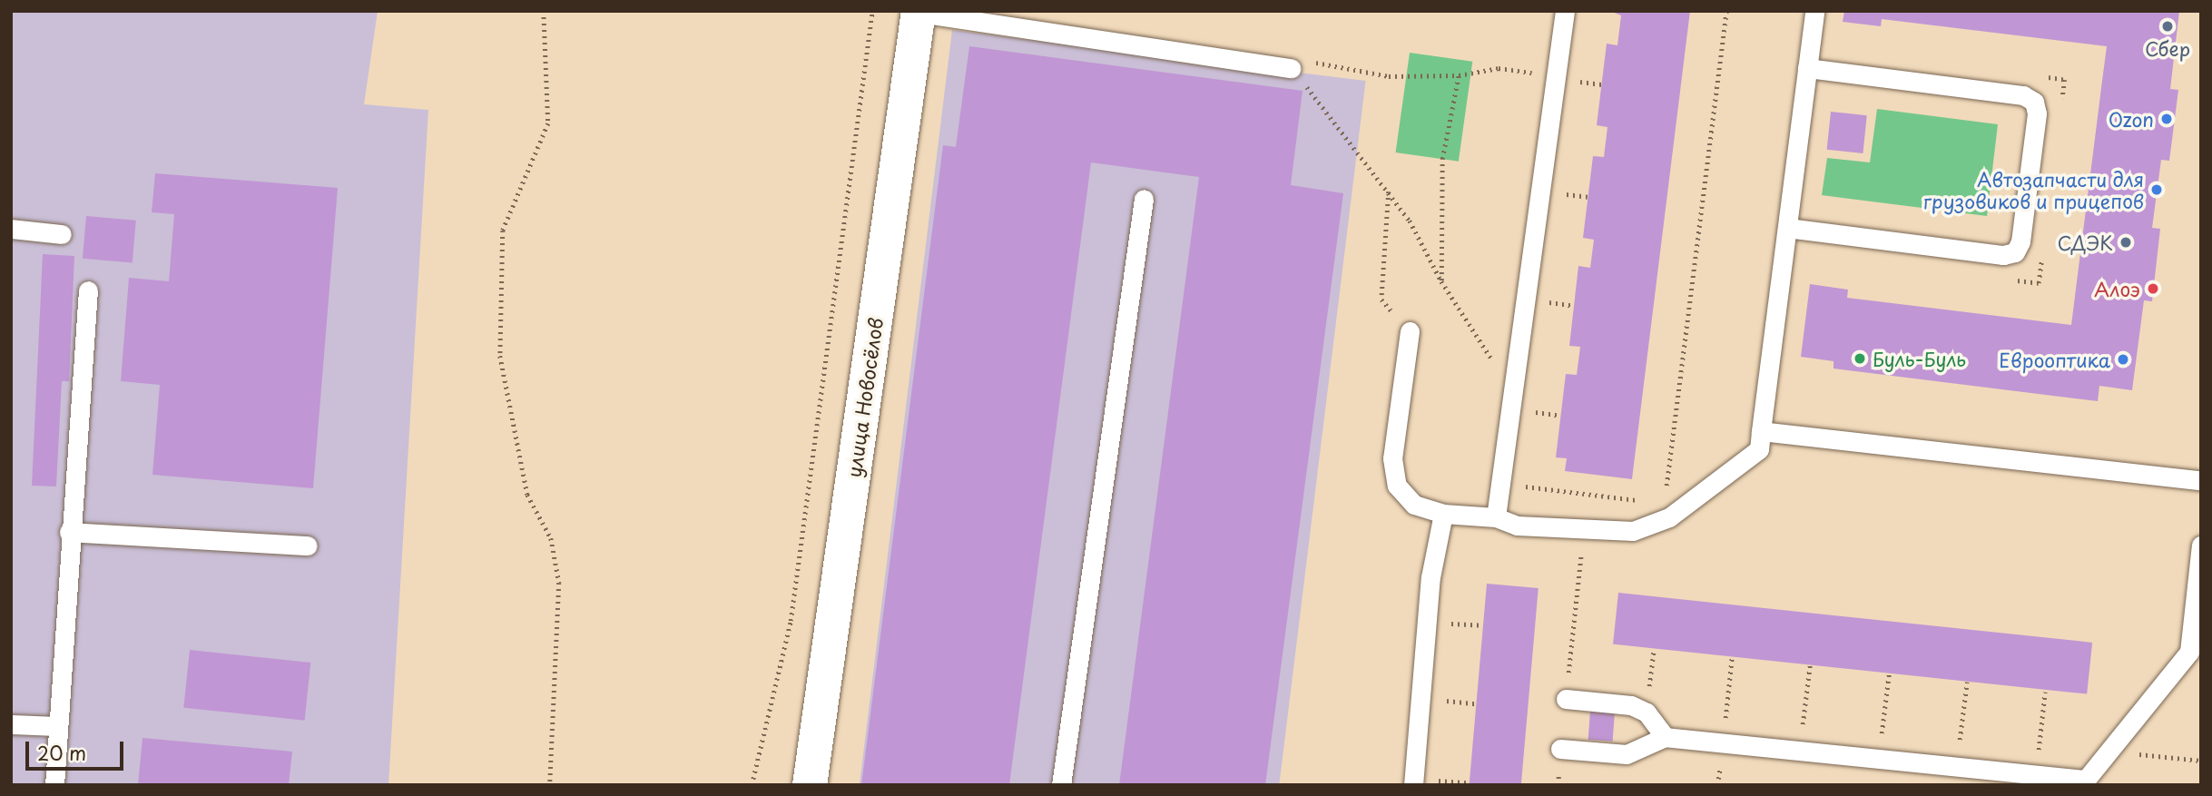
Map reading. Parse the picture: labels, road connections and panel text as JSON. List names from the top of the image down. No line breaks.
{"streets":{"street":["улица Новосёлов"]},"places":["Сбер","Ozon","Автозапчасти для грузовиков и прицепов","СДЭК","Алоэ","Буль-Буль","Еврооптика"],"scale_bar":"20 m"}
